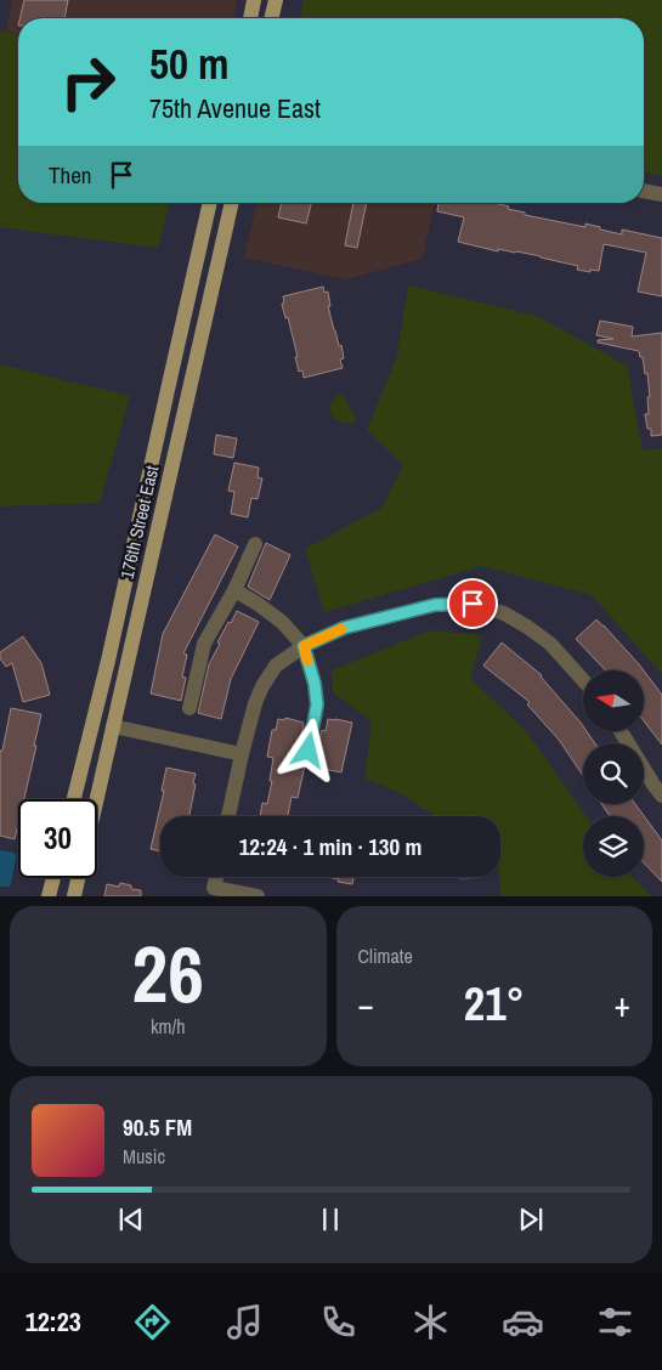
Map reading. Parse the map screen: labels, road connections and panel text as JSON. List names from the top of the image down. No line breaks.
{"streets":{"main road":["176th Street East"]},"north":"left","page":{"turn":["50 m","75th Avenue East"],"then":"Then","limit":"30","trip":"12:24 · 1 min · 130 m","tile":[["26","km/h"],"Climate"],"heat":["−","21°","+"],"song":["90.5 FM","Music"],"tabs":"12:23"}}
